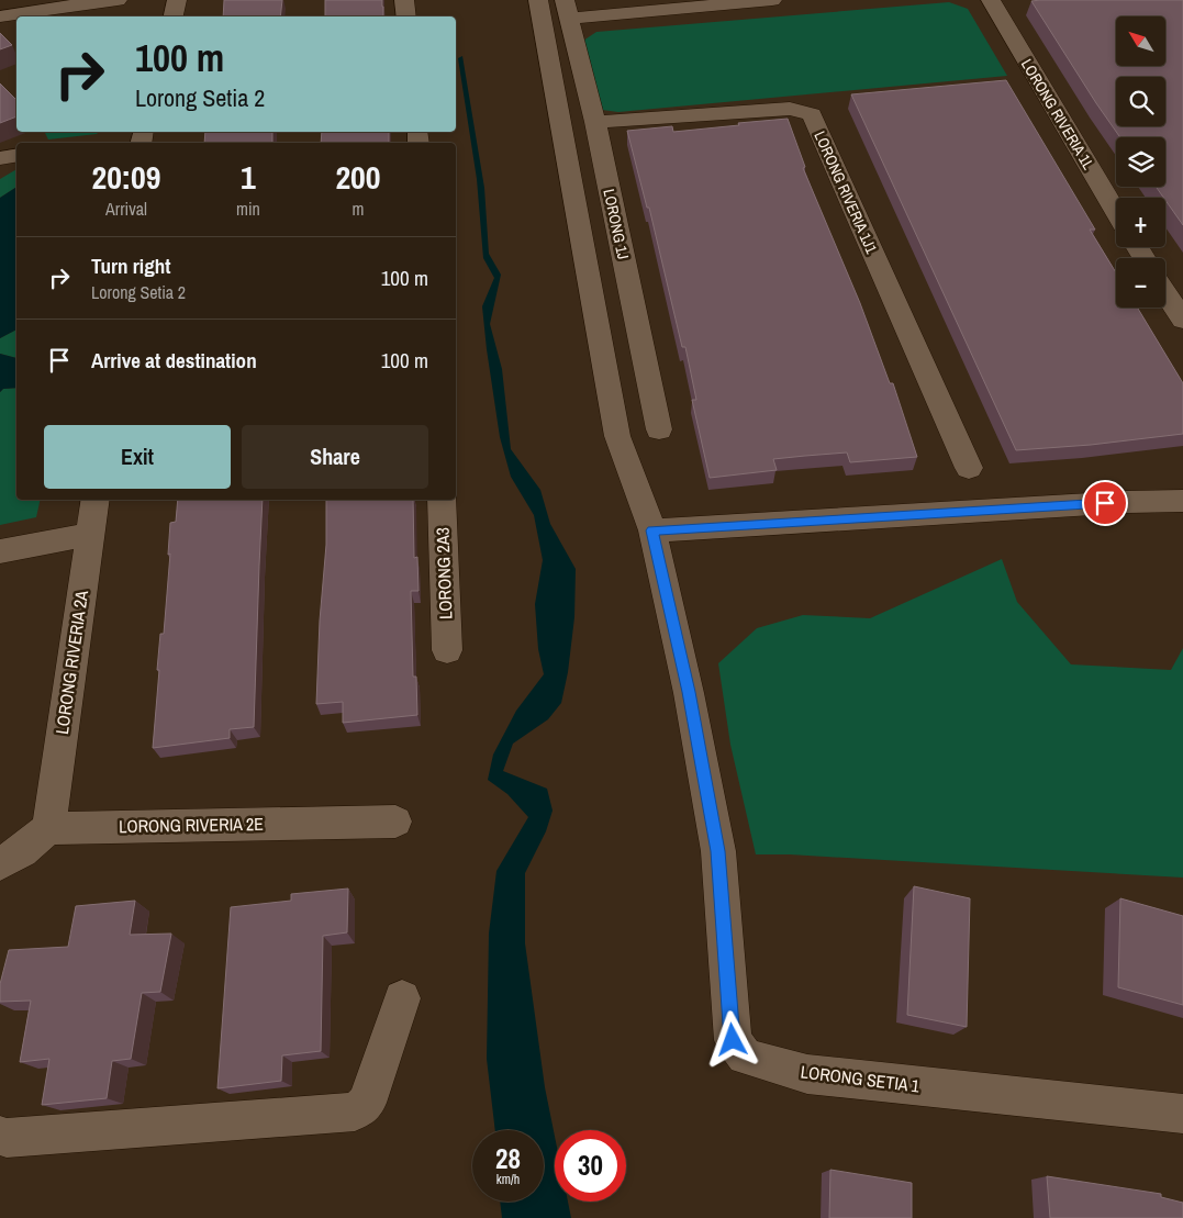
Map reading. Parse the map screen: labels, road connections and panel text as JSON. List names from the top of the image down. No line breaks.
{"streets":{"street":["LORONG RIVERIA 1L","LORONG RIVERIA 1J1","LORONG 1J","LORONG 2A3","LORONG RIVERIA 2A","LORONG RIVERIA 2E","LORONG SETIA 1"]},"crossings":[["LORONG RIVERIA 1J1","LORONG 1J"],["LORONG RIVERIA 2A","LORONG RIVERIA 2E"]],"north":"top left","page":{"map_buttons":["+","−"],"turn":["100 m","Lorong Setia 2"],"eta":["20:09","Arrival","1","min","200","m"],"list":[{"name":"Turn right","note":"Lorong Setia 2","value":"100 m"},{"name":"Arrive at destination","value":"100 m"}],"buttons":["Exit","Share"],"speed":"28 km/h","limit":"30"}}
